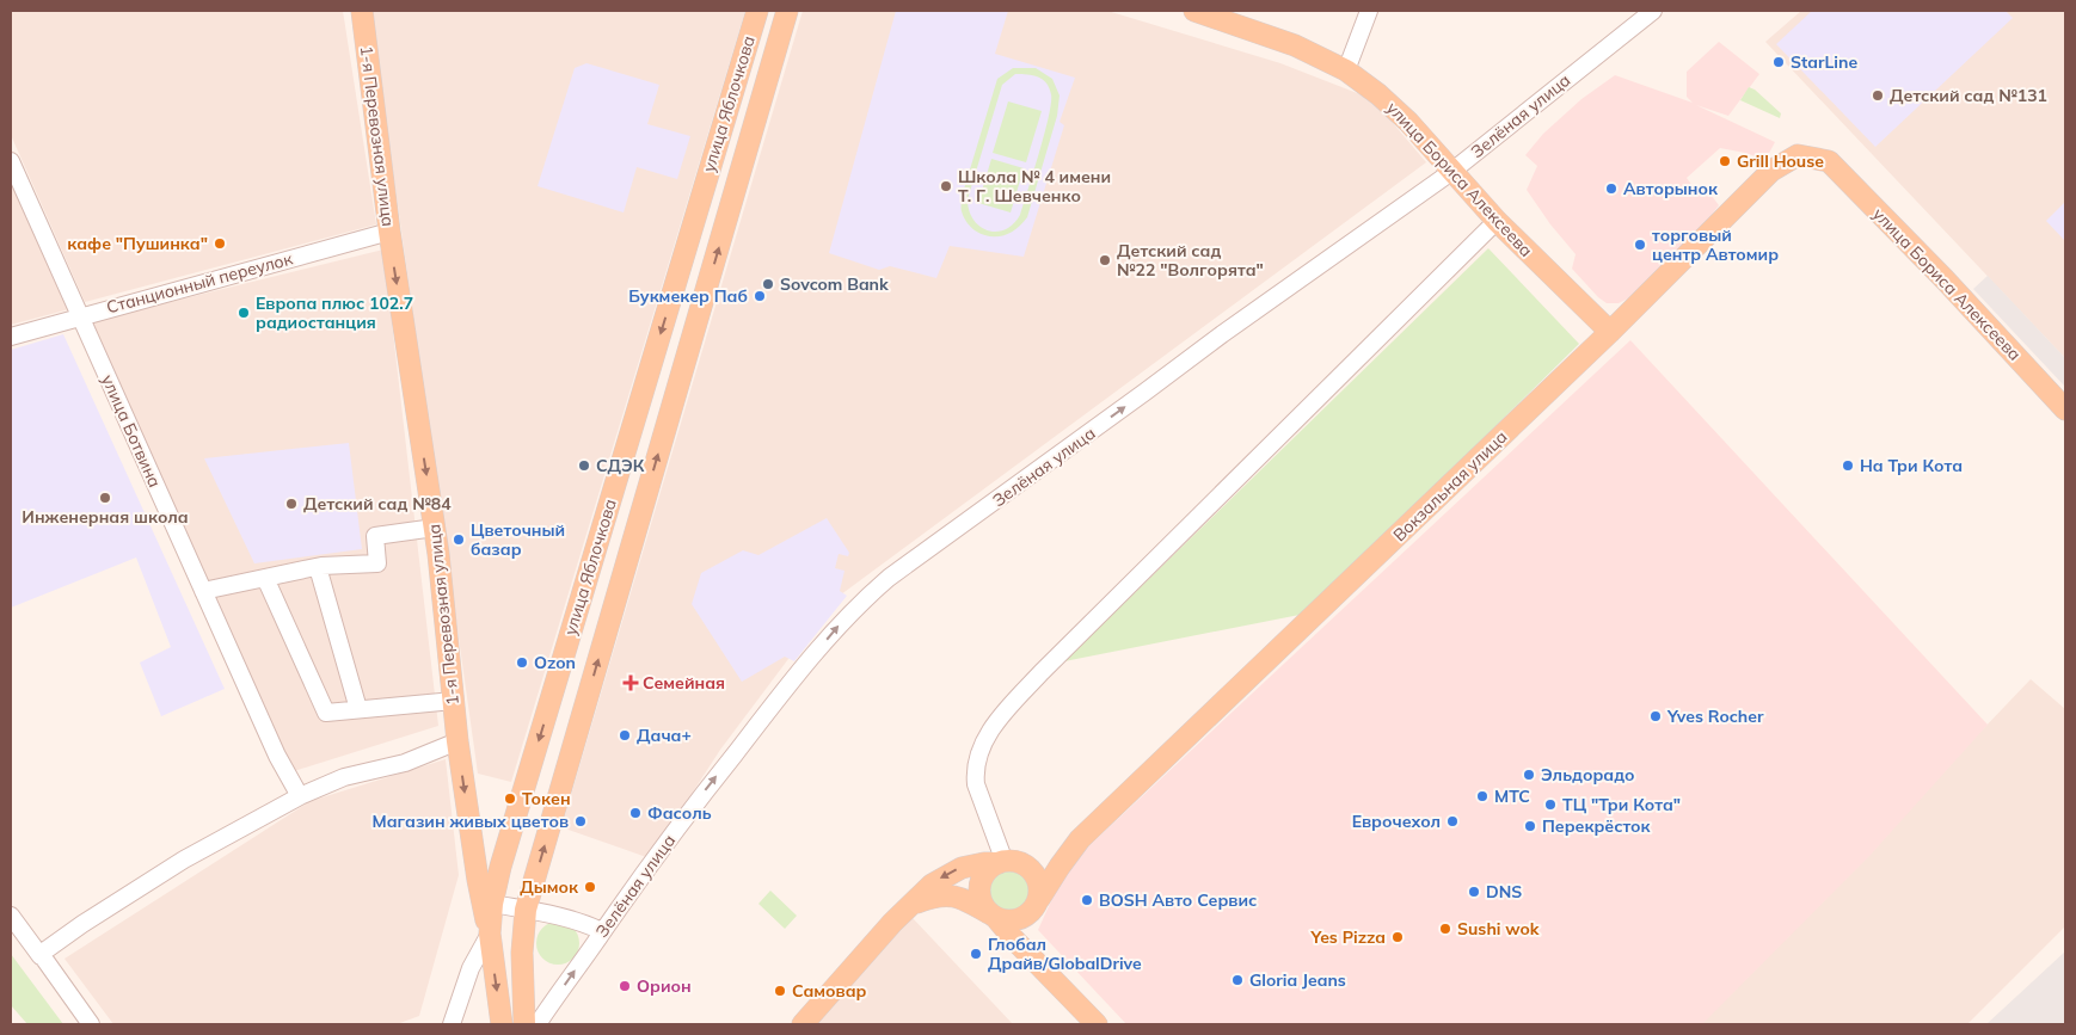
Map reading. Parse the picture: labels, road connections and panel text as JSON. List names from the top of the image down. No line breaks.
{"streets":{"main road":["улица Яблочкова","1-я Перевозная улица","улица Бориса Алексеева","Вокзальная улица"],"street":["Зелёная улица","Станционный переулок","улица Ботвина"]},"crossings":[["улица Яблочкова","1-я Перевозная улица"],["Зелёная улица","улица Бориса Алексеева"],["1-я Перевозная улица","Станционный переулок"],["улица Бориса Алексеева","Вокзальная улица"],["Станционный переулок","улица Ботвина"]],"one_way":["1-я Перевозная улица"],"places":{"other":["StarLine","Детский сад №131","Grill House","Школа № 4 имени Т. Г. Шевченко","Авторынок","кафе \"Пушинка\"","торговый центр Автомир","Детский сад №22 \"Волгорята\"","Sovcom Bank","Букмекер Паб","Европа плюс 102.7 радиостанция","СДЭК","На Три Кота","Инженерная школа","Детский сад №84","Цветочный базар","Ozon","Yves Rocher","Дача+","Эльдорадо","МТС","Токен","ТЦ \"Три Кота\"","Фасоль","Магазин живых цветов","Еврочехол","Перекрёсток","Дымок","DNS","BOSH Авто Сервис","Sushi wok","Yes Pizza","Глобал Драйв/GlobalDrive","Gloria Jeans","Орион","Самовар"],"health":["Семейная"]}}
